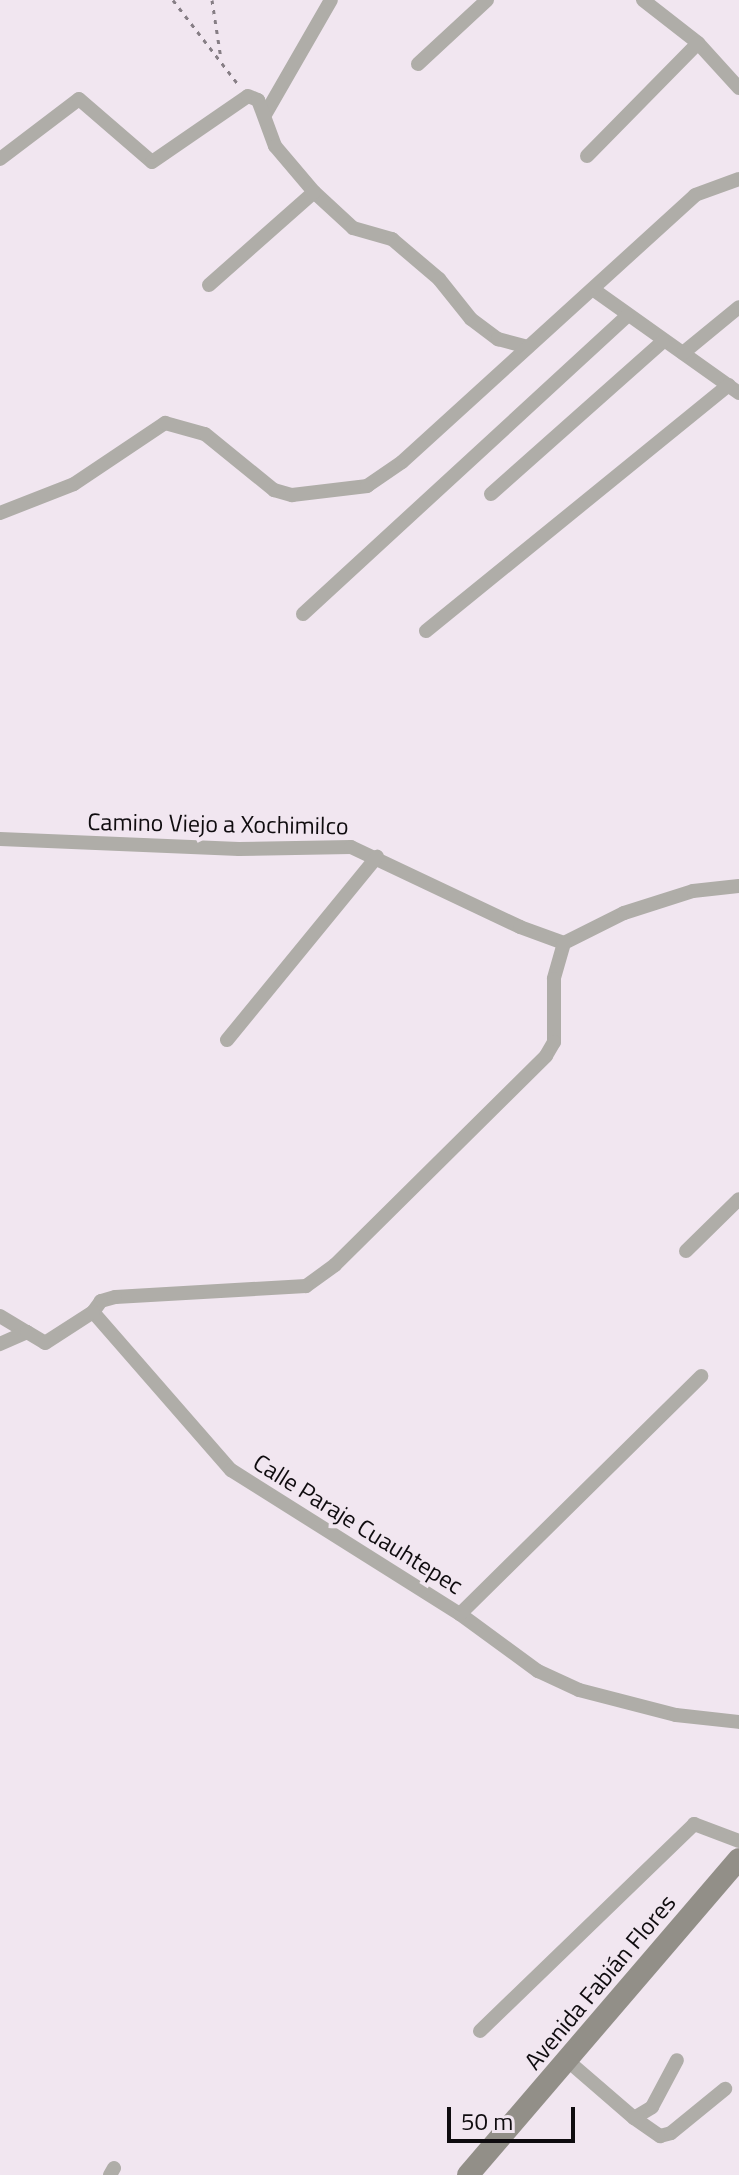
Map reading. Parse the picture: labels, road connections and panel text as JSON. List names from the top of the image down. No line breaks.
{"streets":{"main road":["Avenida Fabián Flores"],"street":["Camino Viejo a Xochimilco","Calle Paraje Cuauhtepec"]},"scale_bar":"50 m"}
